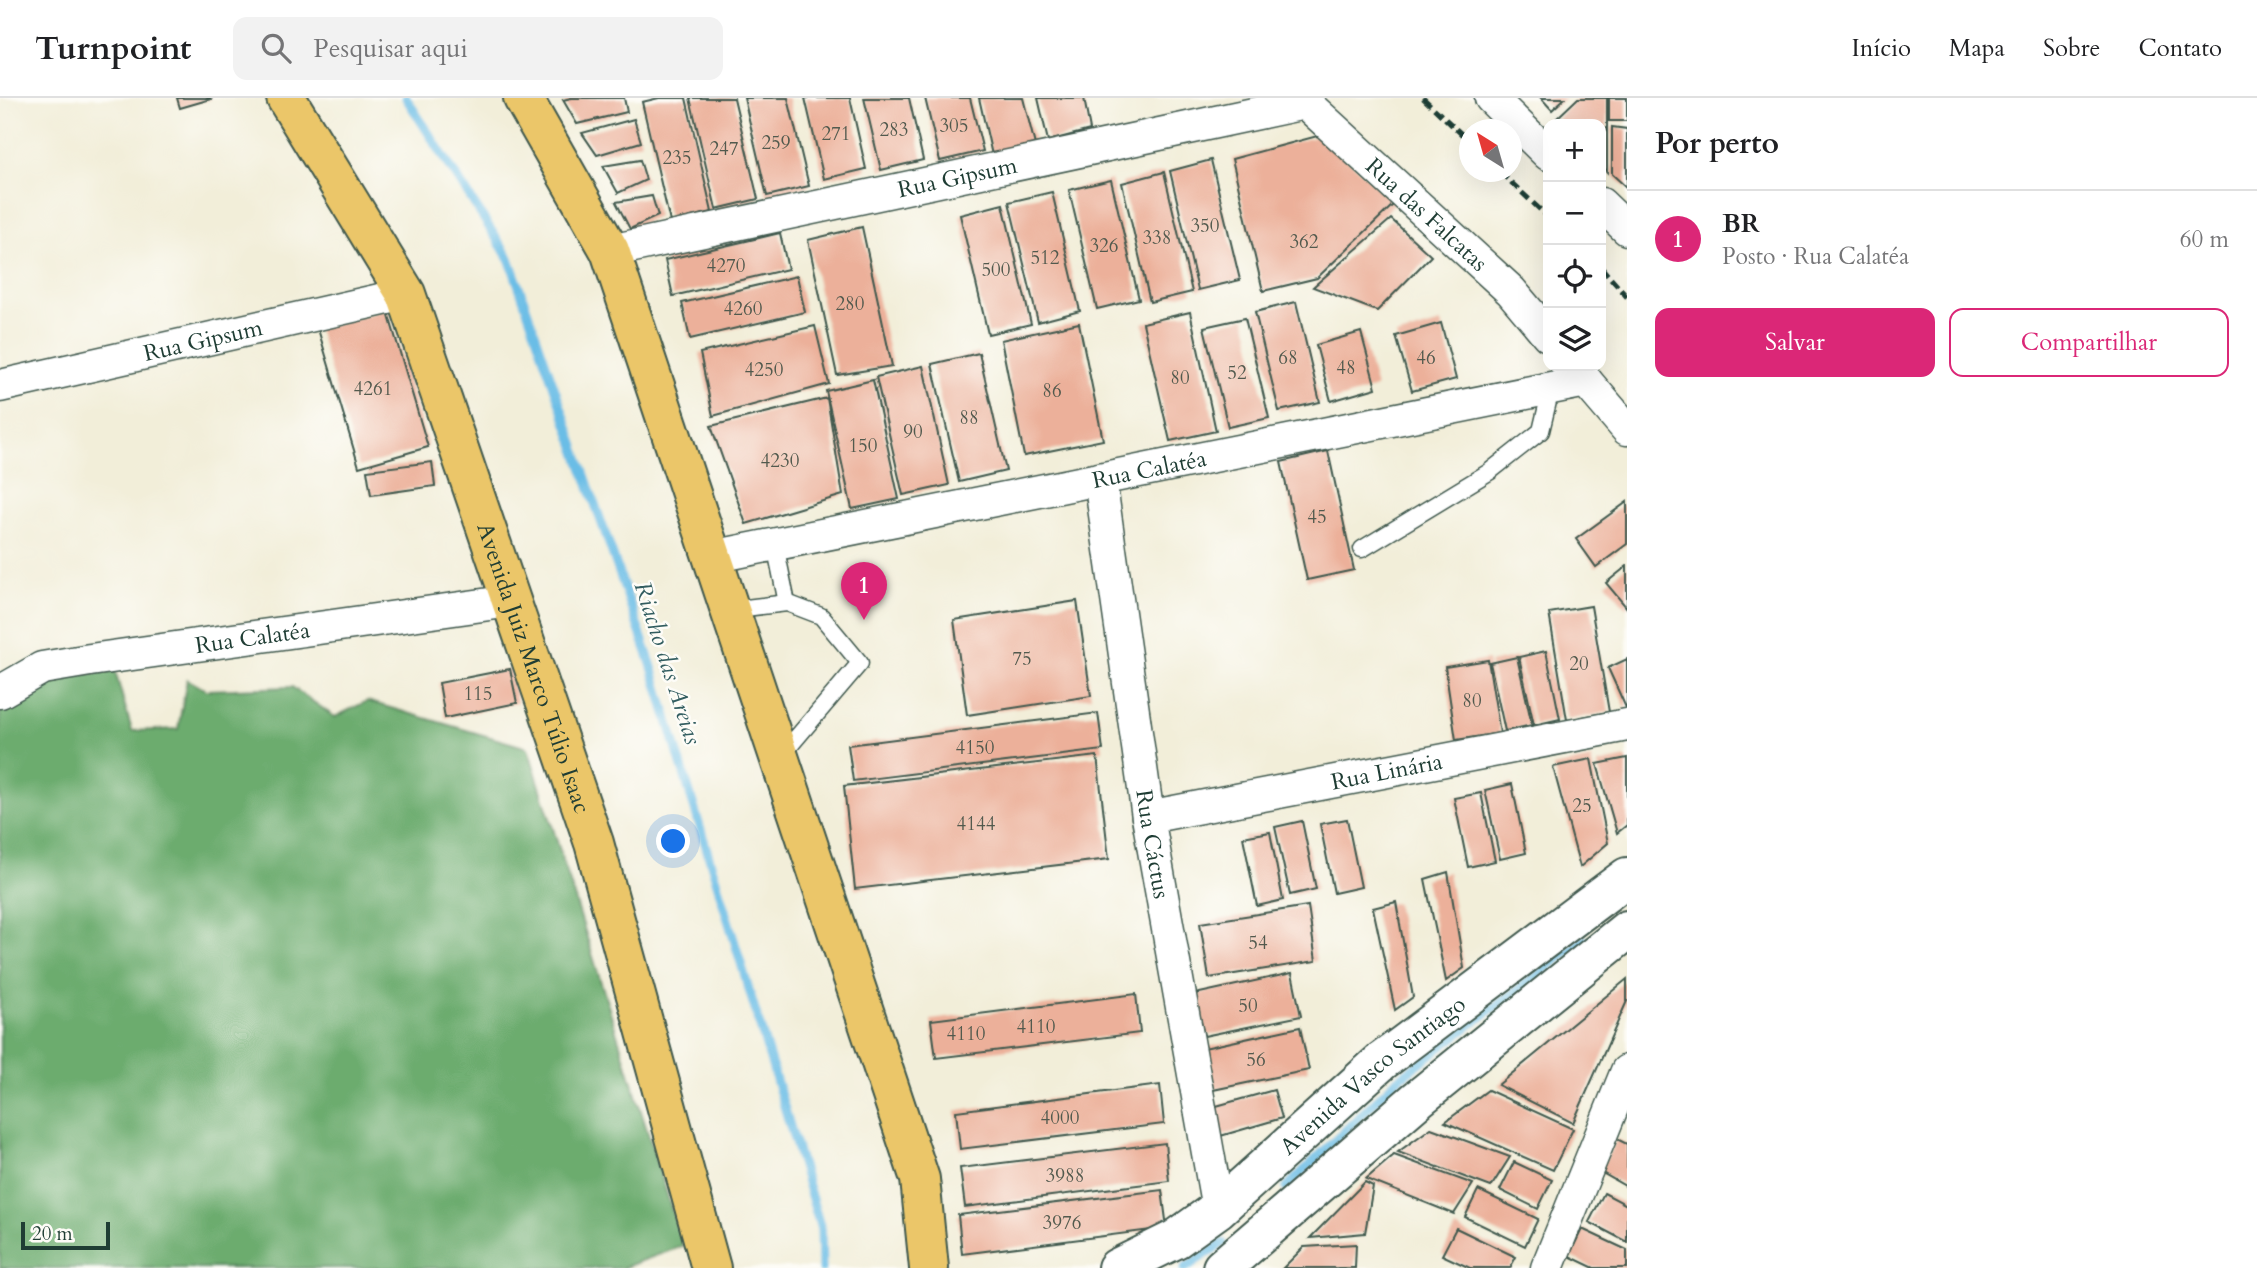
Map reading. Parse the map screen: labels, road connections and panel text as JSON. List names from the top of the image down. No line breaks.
{"streets":{"main road":["Avenida Juiz Marco Túlio Isaac"],"street":["Rua Gipsum","Rua das Falcatas","Rua Calatéa","Rua Linária","Rua Cáctus","Avenida Vasco Santiago"]},"crossings":[["Rua Gipsum","Rua das Falcatas"],["Rua Gipsum","Avenida Juiz Marco Túlio Isaac"],["Rua Calatéa","Avenida Juiz Marco Túlio Isaac"],["Rua Calatéa","Rua Cáctus"],["Rua Linária","Rua Cáctus"],["Rua Cáctus","Avenida Vasco Santiago"]],"water":["Riacho das Areias"],"house_numbers":["305","283","271","259","247","235","350","338","362","326","512","4270","500","280","4260","68","46","48","4250","52","80","4261","86","88","90","150","4230","45","75","20","115","80","4150","25","4144","54","50","4110","4110","56","4000","3988","3976"],"scale_bar":"20 m","north":"top left","page":{"header":"Turnpoint","search":"Pesquisar aqui","nav":["Início","Mapa","Sobre","Contato"],"heading":"Por perto","map_buttons":["+","−"],"list":[{"mark":"1","name":"BR","note":"Posto · Rua Calatéa","value":"60 m"}],"buttons":["Salvar","Compartilhar"],"pins":"1","scale":"20 m"}}
